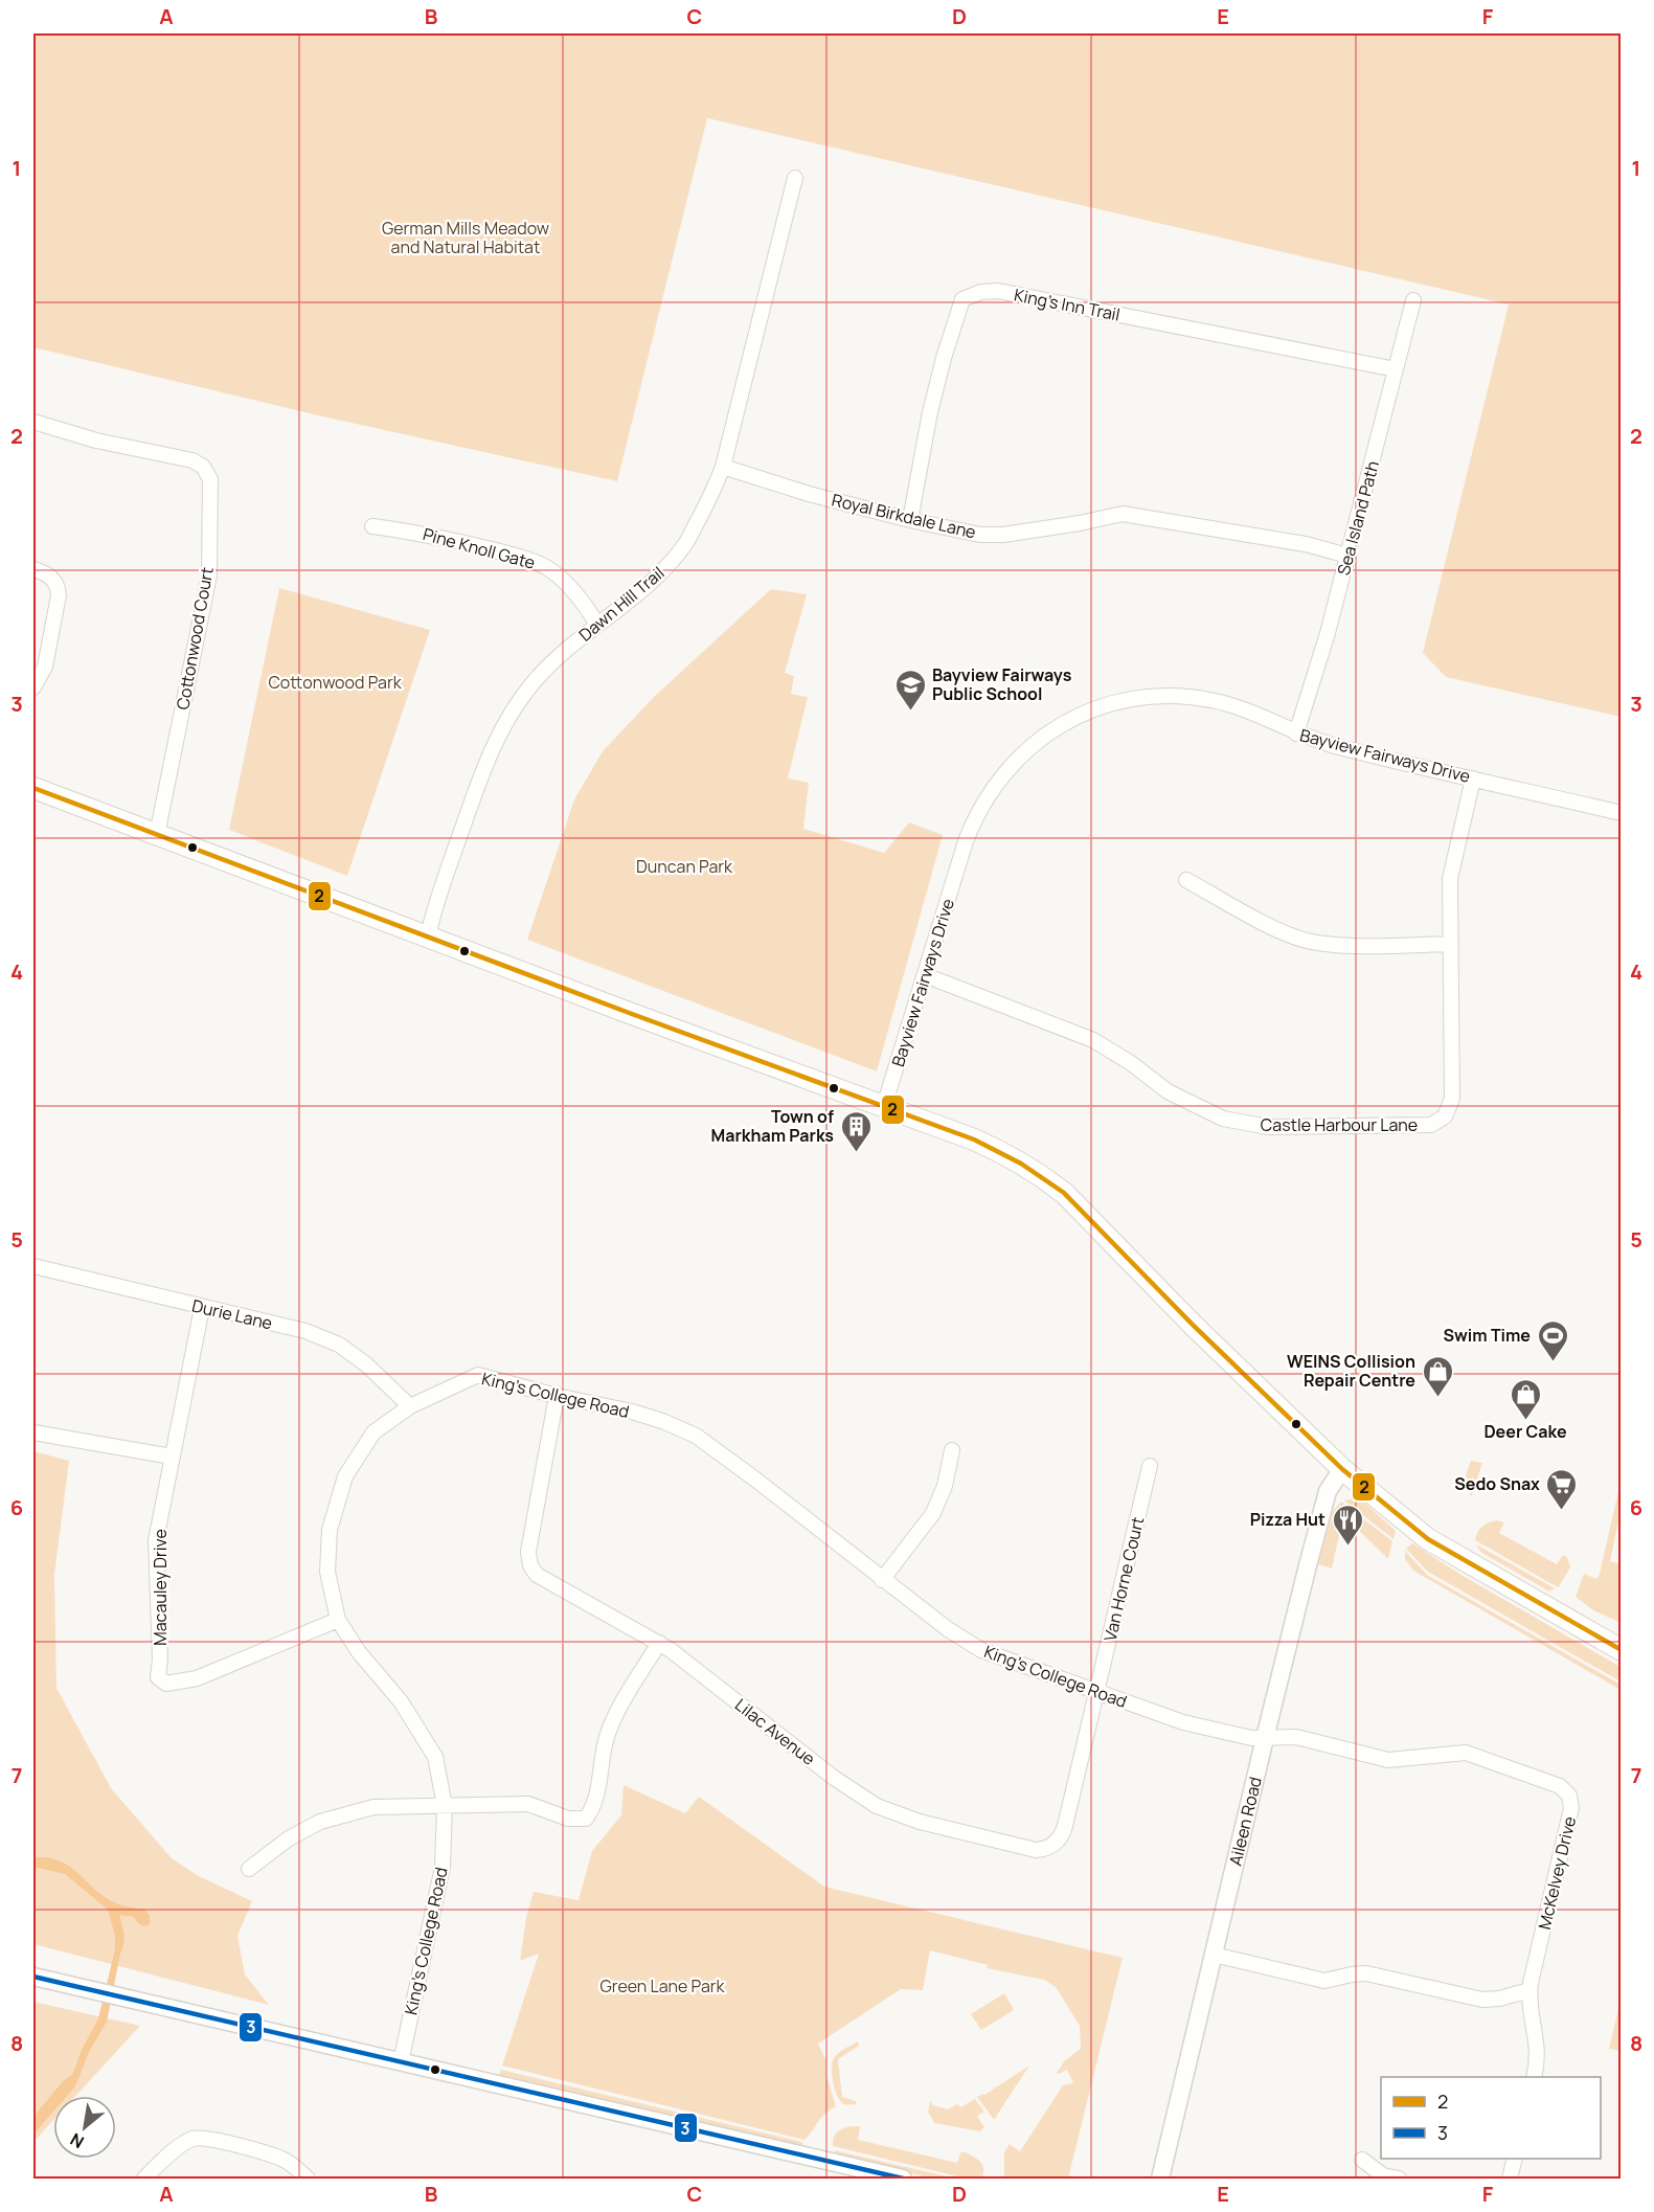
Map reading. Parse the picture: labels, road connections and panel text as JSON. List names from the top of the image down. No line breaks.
{"streets":{"street":["King's Inn Trail","Royal Birkdale Lane","Sea Island Path","Pine Knoll Gate","Dawn Hill Trail","Cottonwood Court","Bayview Fairways Drive","Castle Harbour Lane","Durie Lane","King's College Road","Van Horne Court","Macauley Drive","Lilac Avenue","Aileen Road","McKelvey Drive"]},"crossings":[["King's Inn Trail","Royal Birkdale Lane"],["King's Inn Trail","Sea Island Path"],["Royal Birkdale Lane","Sea Island Path"],["Royal Birkdale Lane","Dawn Hill Trail"],["Sea Island Path","Bayview Fairways Drive"],["Pine Knoll Gate","Dawn Hill Trail"],["Bayview Fairways Drive","Castle Harbour Lane"],["Durie Lane","King's College Road"],["Durie Lane","Macauley Drive"],["King's College Road","Van Horne Court"],["King's College Road","Macauley Drive"],["King's College Road","Lilac Avenue"],["King's College Road","Aileen Road"],["King's College Road","McKelvey Drive"],["Van Horne Court","Lilac Avenue"],["Aileen Road","McKelvey Drive"]],"parks":["German Mills Meadow and Natural Habitat","Cottonwood Park","Duncan Park","Green Lane Park"],"places":{"school or university":["Bayview Fairways Public School"],"building":["Town of Markham Parks"],"sports":["Swim Time"],"shop":["WEINS Collision Repair Centre","Deer Cake"],"supermarket":["Sedo Snax"],"restaurant":["Pizza Hut"]},"lines":["transit line 2","transit line 3"],"legend":["2","3"],"north":"bottom left","grid":{"columns":["A","B","C","D","E","F"],"rows":["1","2","3","4","5","6","7","8"]}}
